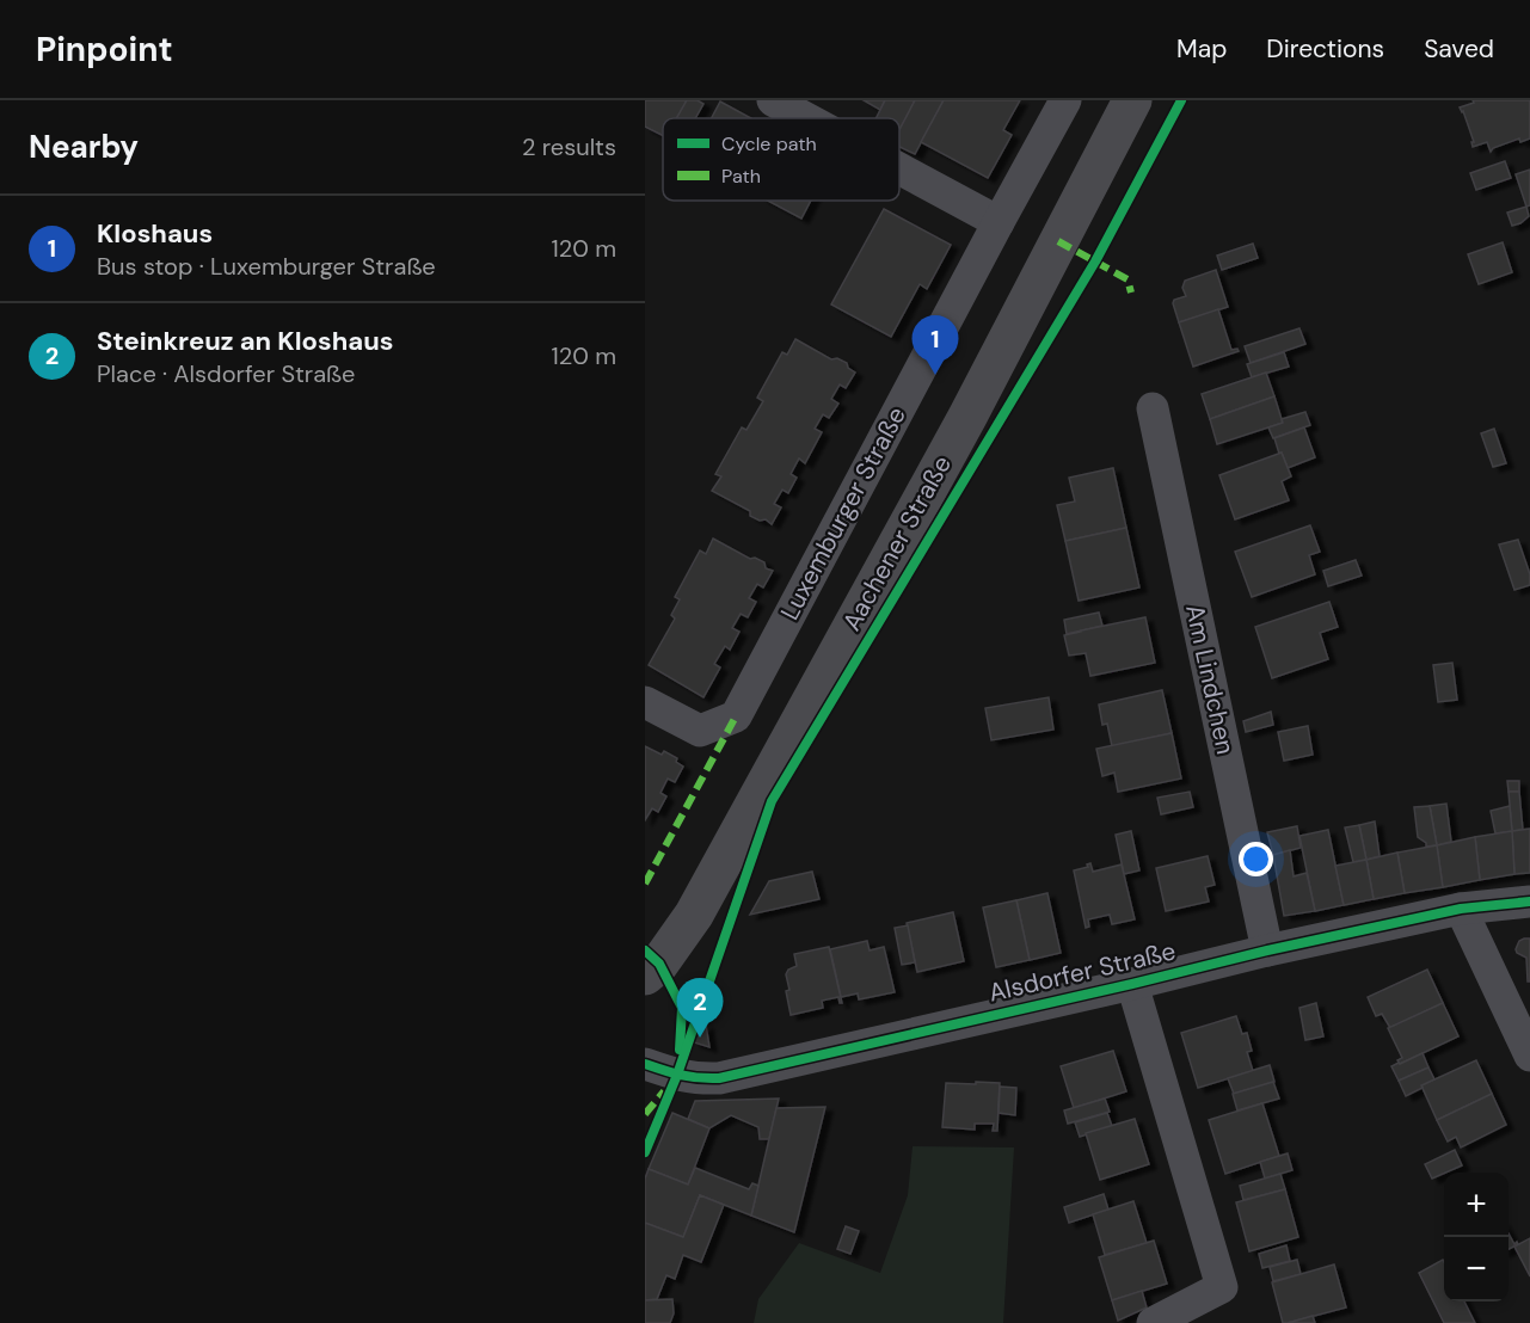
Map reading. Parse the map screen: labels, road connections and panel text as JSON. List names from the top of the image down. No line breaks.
{"streets":{"main road":["Aachener Straße"],"street":["Luxemburger Straße","Am Lindchen","Alsdorfer Straße"]},"crossings":[["Am Lindchen","Alsdorfer Straße"]],"legend":["Cycle path","Path"],"page":{"header":"Pinpoint","nav":["Map","Directions","Saved"],"heading":["Nearby","2 results"],"list":[{"mark":"1","name":"Kloshaus","note":"Bus stop · Luxemburger Straße","value":"120 m"},{"mark":"2","name":"Steinkreuz an Kloshaus","note":"Place · Alsdorfer Straße","value":"120 m"}],"pins":["1","2"],"map_buttons":["+","−"]}}
